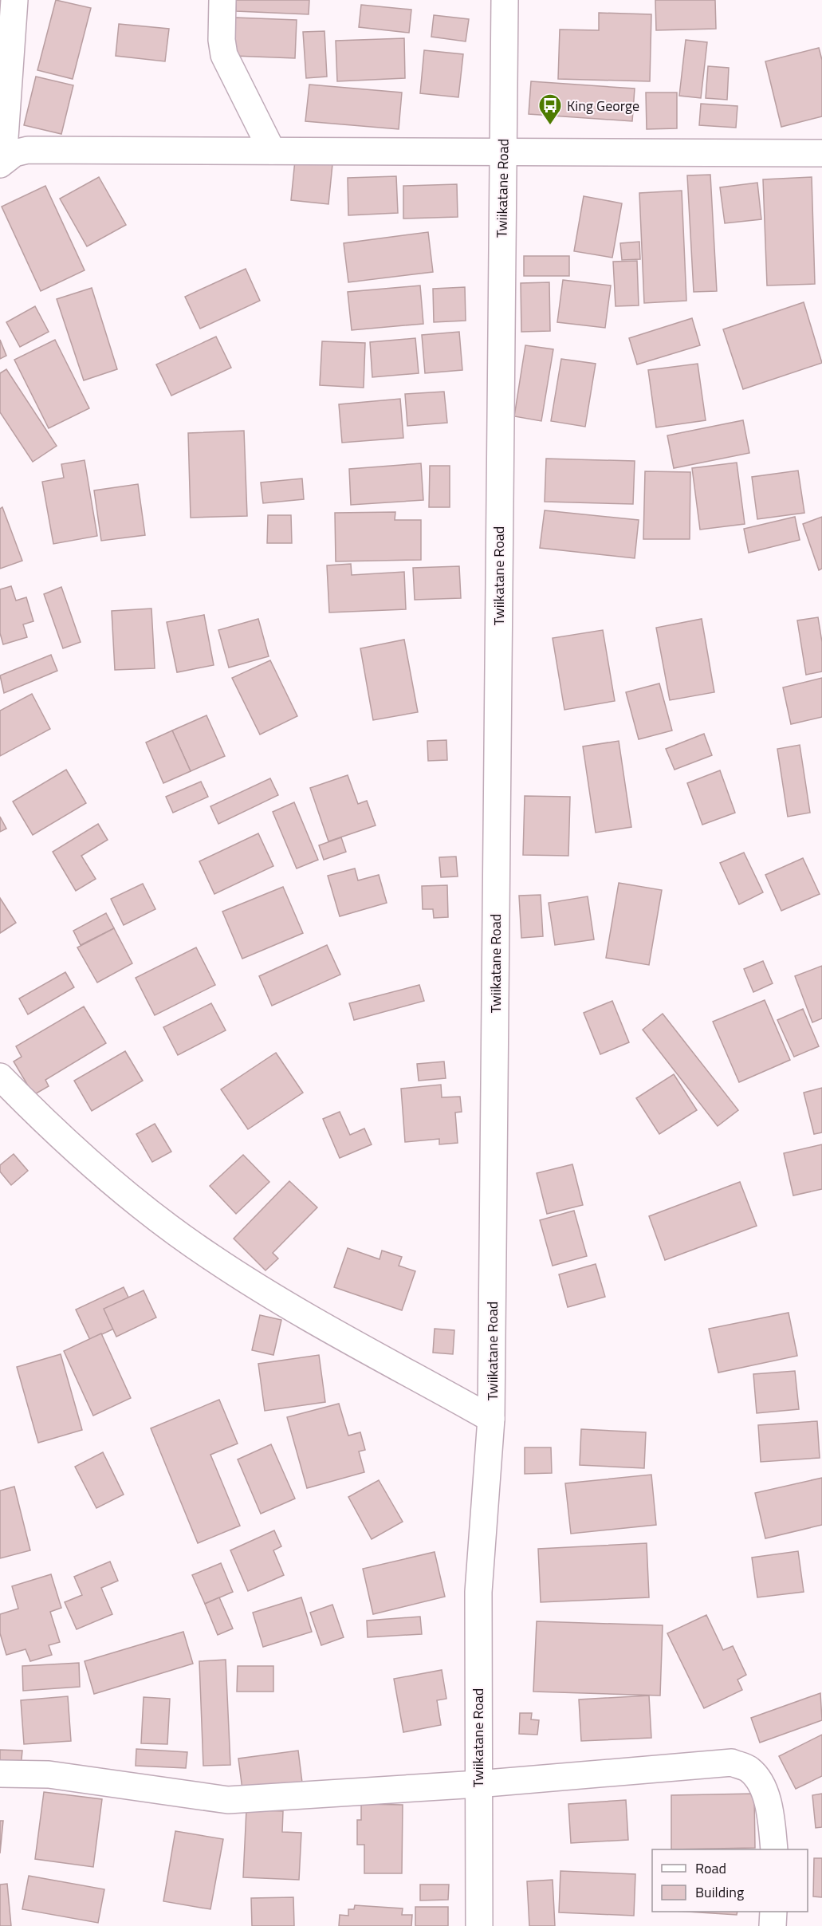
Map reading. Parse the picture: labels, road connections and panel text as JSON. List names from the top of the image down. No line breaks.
{"streets":{"street":["Twiikatane Road"]},"places":{"bus stop":["King George"]},"legend":["Road","Building"]}
